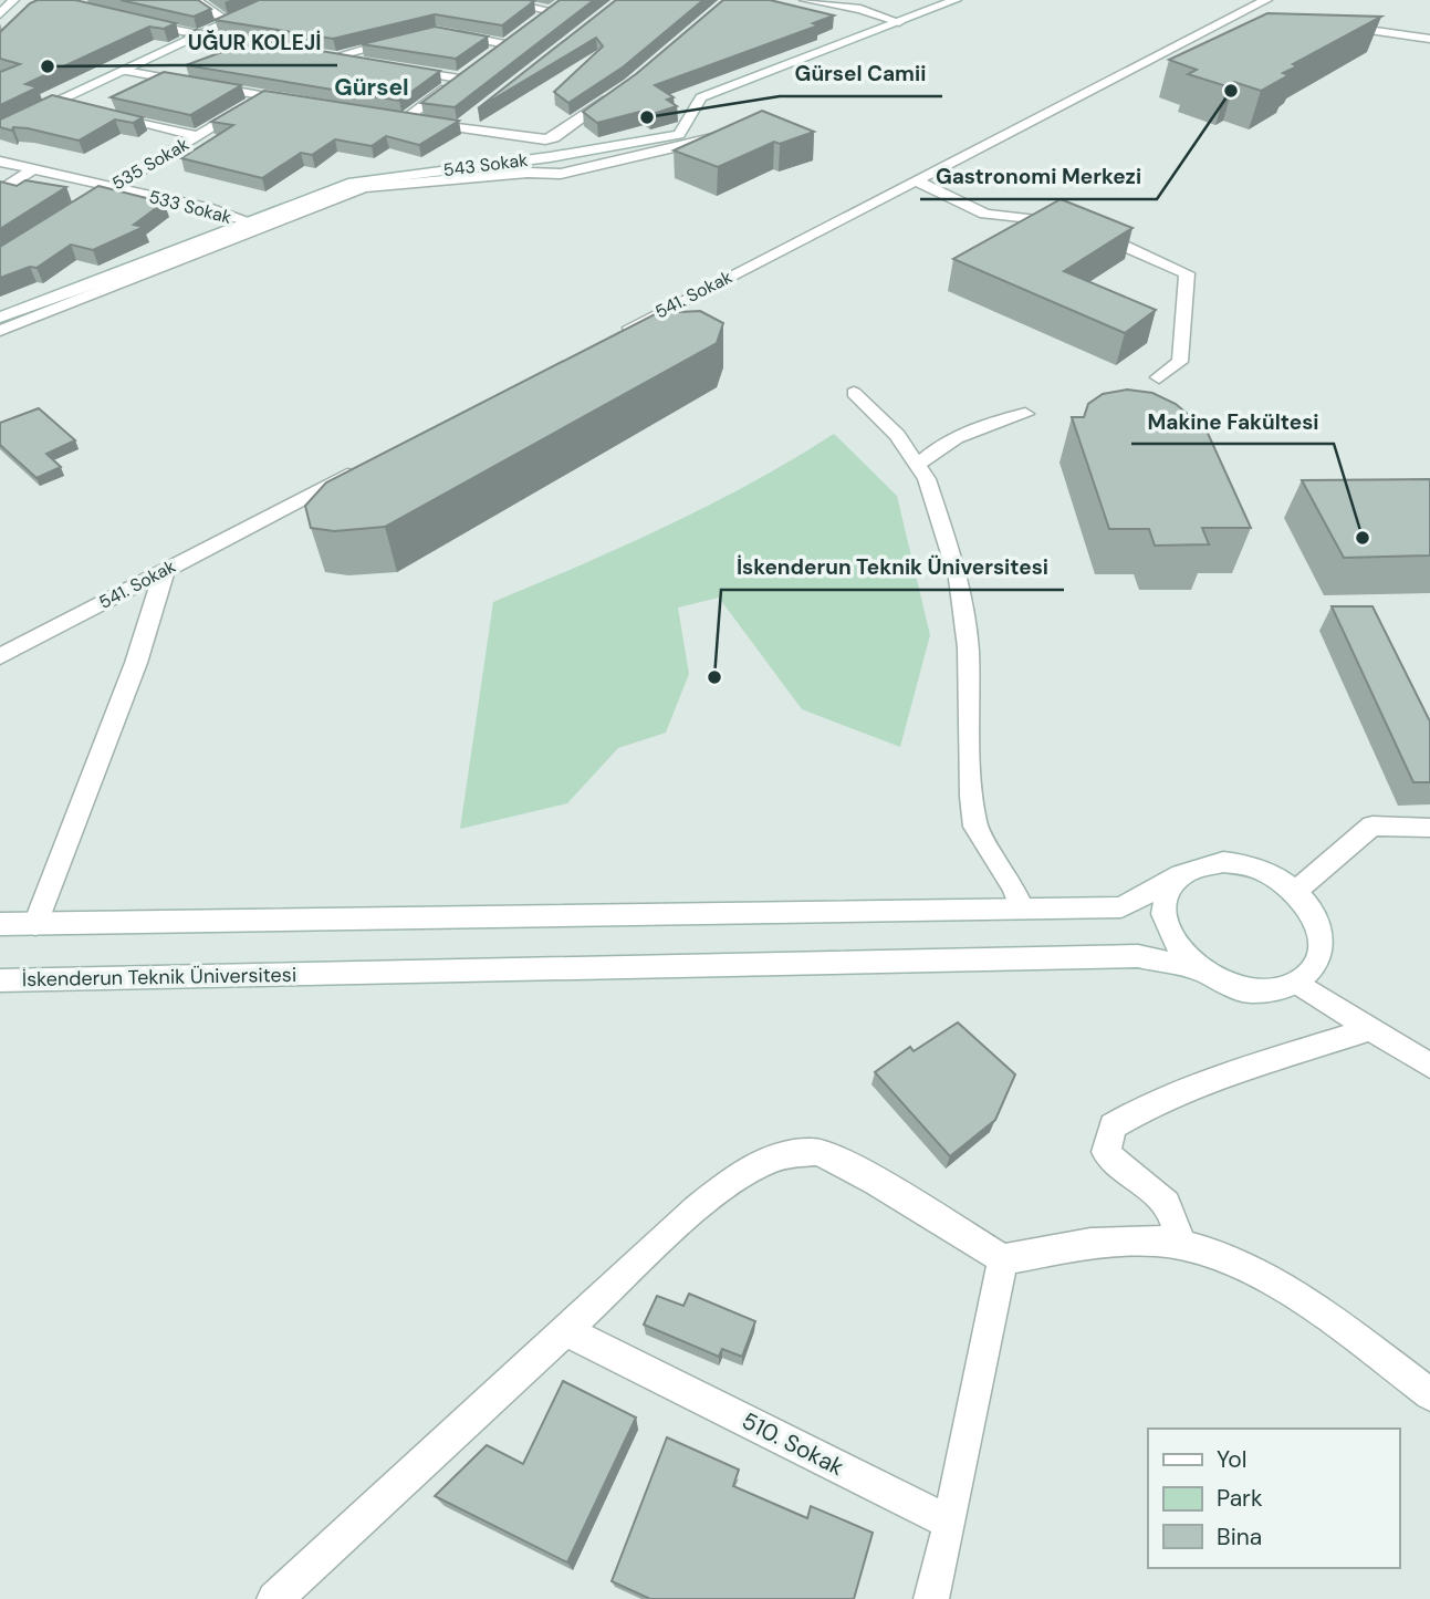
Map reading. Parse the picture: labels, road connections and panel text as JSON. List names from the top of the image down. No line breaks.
{"streets":{"street":["535 Sokak","543 Sokak","533 Sokak","541. Sokak","İskenderun Teknik Üniversitesi","510. Sokak"]},"crossings":[["535 Sokak","533 Sokak"],["543 Sokak","533 Sokak"]],"districts":["Gürsel"],"places":["UĞUR KOLEJİ","Gastronomi Merkezi","Gürsel Camii","Makine Fakültesi","İskenderun Teknik Üniversitesi"],"legend":["Yol","Park","Bina"]}
